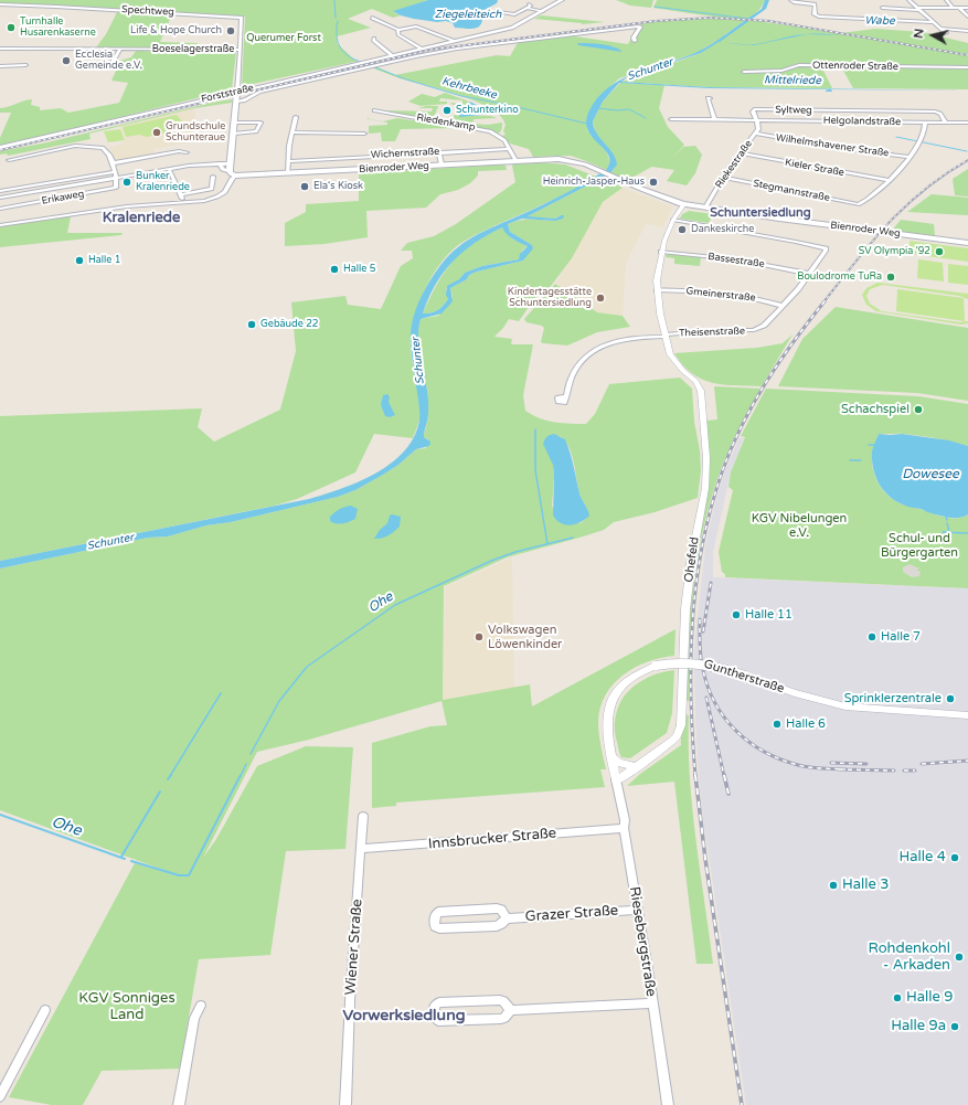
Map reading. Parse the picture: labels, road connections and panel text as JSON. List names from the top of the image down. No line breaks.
{"streets":{"main road":["Forststraße","Bienroder Weg"],"street":["Spechtweg","Boeselagerstraße","Ottenroder Straße","Syltweg","Helgolandstraße","Riedenkamp","Wilhelmshavener Straße","Wichernstraße","Riekestraße","Kieler Straße","Stegmannstraße","Erikaweg","Bassestraße","Gmeinerstraße","Theisenstraße","Ohefeld","Guntherstraße","Innsbrucker Straße","Grazer Straße","Riesebergstraße","Wiener Straße"]},"crossings":[["Spechtweg","Boeselagerstraße"],["Syltweg","Helgolandstraße"],["Syltweg","Riekestraße"],["Helgolandstraße","Riekestraße"],["Riedenkamp","Wichernstraße"],["Wilhelmshavener Straße","Riekestraße"],["Riekestraße","Bienroder Weg"],["Riekestraße","Kieler Straße"],["Riekestraße","Stegmannstraße"],["Bienroder Weg","Ohefeld"],["Kieler Straße","Stegmannstraße"],["Bassestraße","Theisenstraße"],["Bassestraße","Ohefeld"],["Gmeinerstraße","Theisenstraße"],["Gmeinerstraße","Ohefeld"],["Theisenstraße","Ohefeld"],["Ohefeld","Guntherstraße"],["Ohefeld","Riesebergstraße"],["Guntherstraße","Riesebergstraße"],["Innsbrucker Straße","Riesebergstraße"],["Innsbrucker Straße","Wiener Straße"],["Grazer Straße","Riesebergstraße"]],"districts":["Schuntersiedlung","Kralenriede","Vorwerksiedlung"],"water":["Ziegeleiteich","Wabe","Schunter","Mittelriede","Kehrbeeke","Dowesee","Ohe"],"parks":["Querumer Forst","KGV Nibelungen e.V.","Schul- und Bürgergarten","KGV Sonniges Land"],"places":["Turnhalle Husarenkaserne","Life & Hope Church","Ecclesia Gemeinde e.V.","Schunterkino","Grundschule Schunteraue","Bunker Kralenriede","Heinrich-Jasper-Haus","Ela‘s Kiosk","Dankeskirche","SV Olympia '92","Halle 1","Halle 5","Boulodrome TuRa","Kindertagesstätte Schuntersiedlung","Gebäude 22","Schachspiel","Halle 11","Volkswagen Löwenkinder","Halle 7","Sprinklerzentrale","Halle 6","Halle 4","Halle 3","Rohdenkohl - Arkaden","Halle 9","Halle 9a"],"north":"left"}
